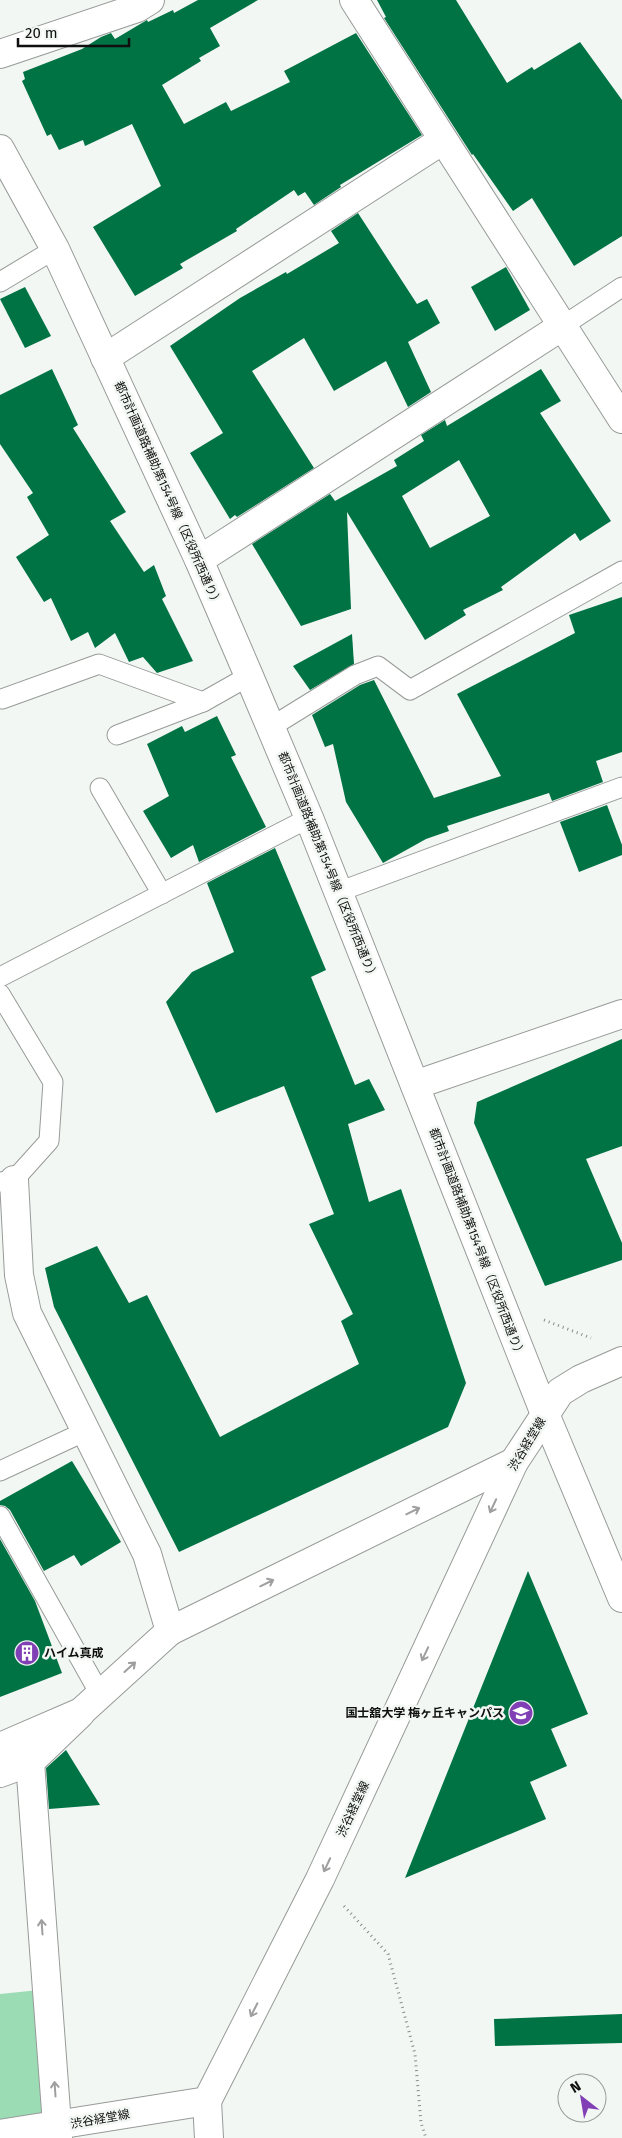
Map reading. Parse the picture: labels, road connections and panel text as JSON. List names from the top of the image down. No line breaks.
{"streets":{"street":["都市計画道路補助第154号線（区役所西通り）","渋谷経堂線"]},"crossings":[["都市計画道路補助第154号線（区役所西通り）","渋谷経堂線"]],"one_way":["渋谷経堂線"],"places":{"building":["ハイム真成"],"school or university":["国士舘大学 梅ヶ丘キャンパス"]},"scale_bar":"20 m","north":"top left"}
